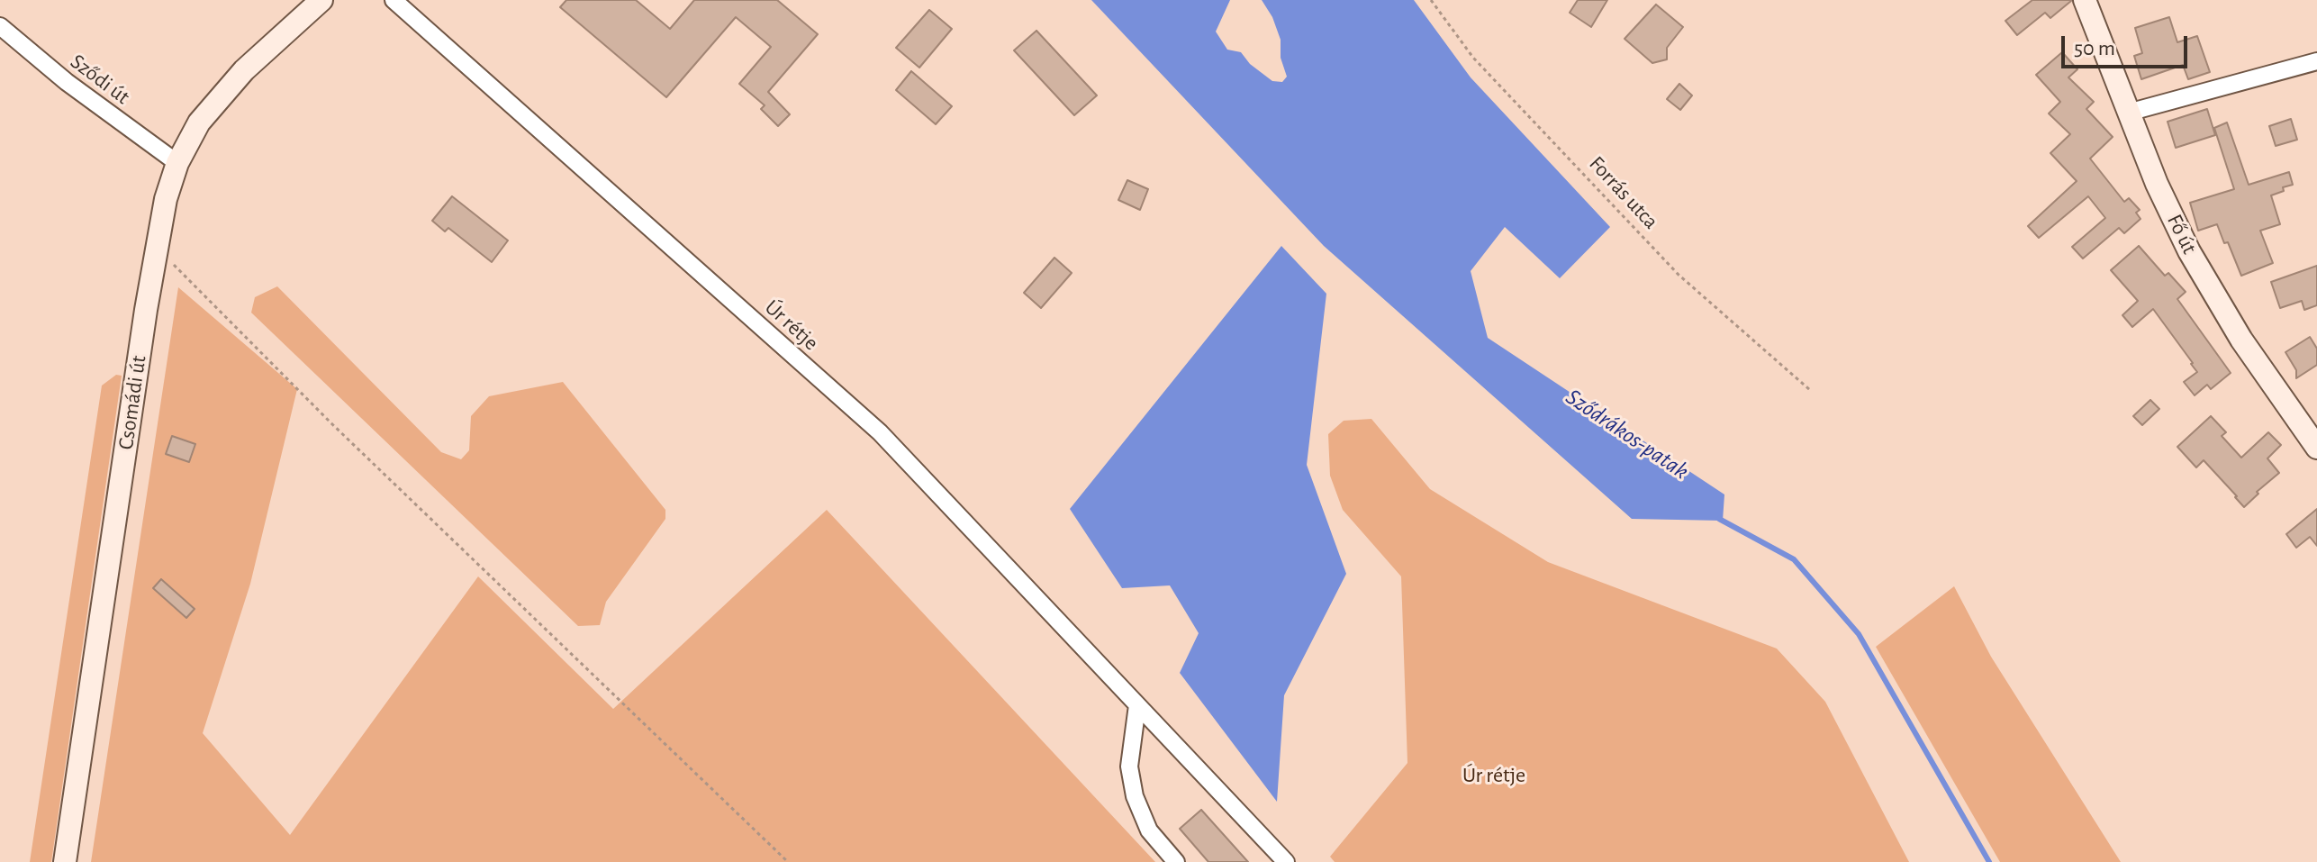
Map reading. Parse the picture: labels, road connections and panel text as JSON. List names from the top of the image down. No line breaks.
{"streets":{"main road":["Fő út","Csomádi út"],"street":["Sződi út","Úr rétje"],"path":["Forrás utca"]},"crossings":[["Sződi út","Csomádi út"]],"water":["Sződrákos-patak"],"parks":["Úr rétje"],"scale_bar":"50 m"}
